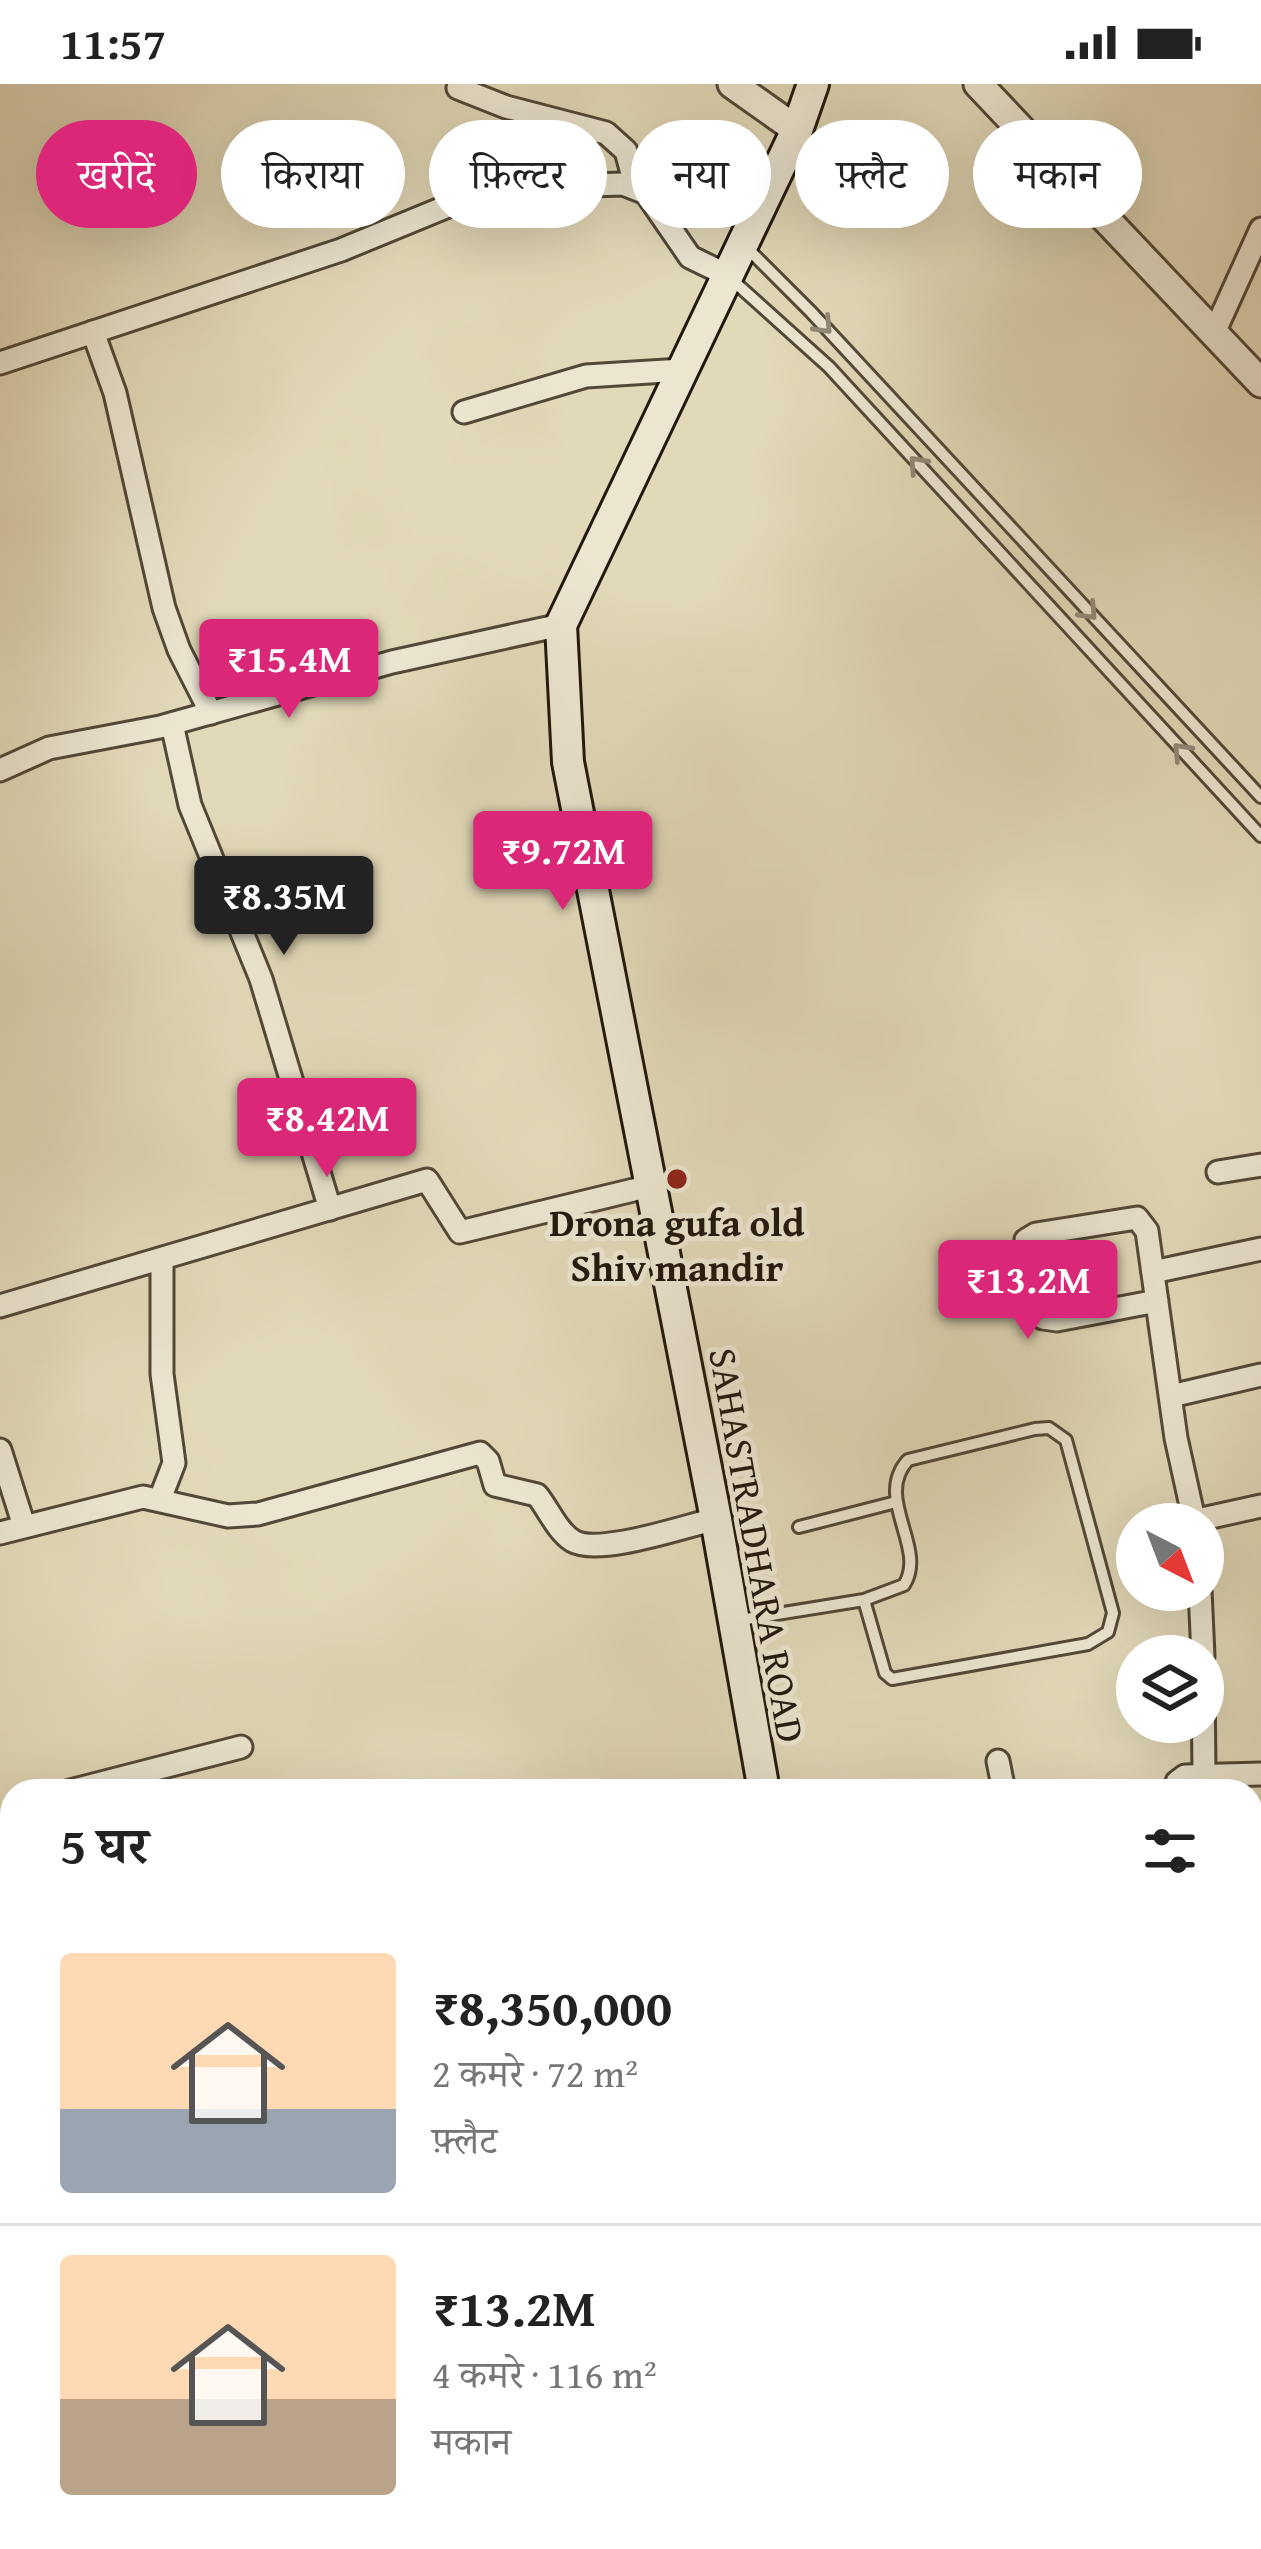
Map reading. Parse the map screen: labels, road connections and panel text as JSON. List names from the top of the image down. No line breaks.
{"streets":{"main road":["SAHASTRADHARA ROAD"]},"places":["Drona gufa old Shiv mandir"],"north":"bottom right","page":{"status":"11:57","chip":["खरीदें","किराया","फ़िल्टर","नया","फ़्लैट","मकान"],"price":["₹15.4M","₹9.72M","₹8.35M","₹8.42M","₹13.2M"],"heading":"5 घर","list":[{"name":"₹8,350,000","note":"2 कमरे · 72 m² · फ़्लैट"},{"name":"₹13.2M","note":"4 कमरे · 116 m² · मकान"}]}}
